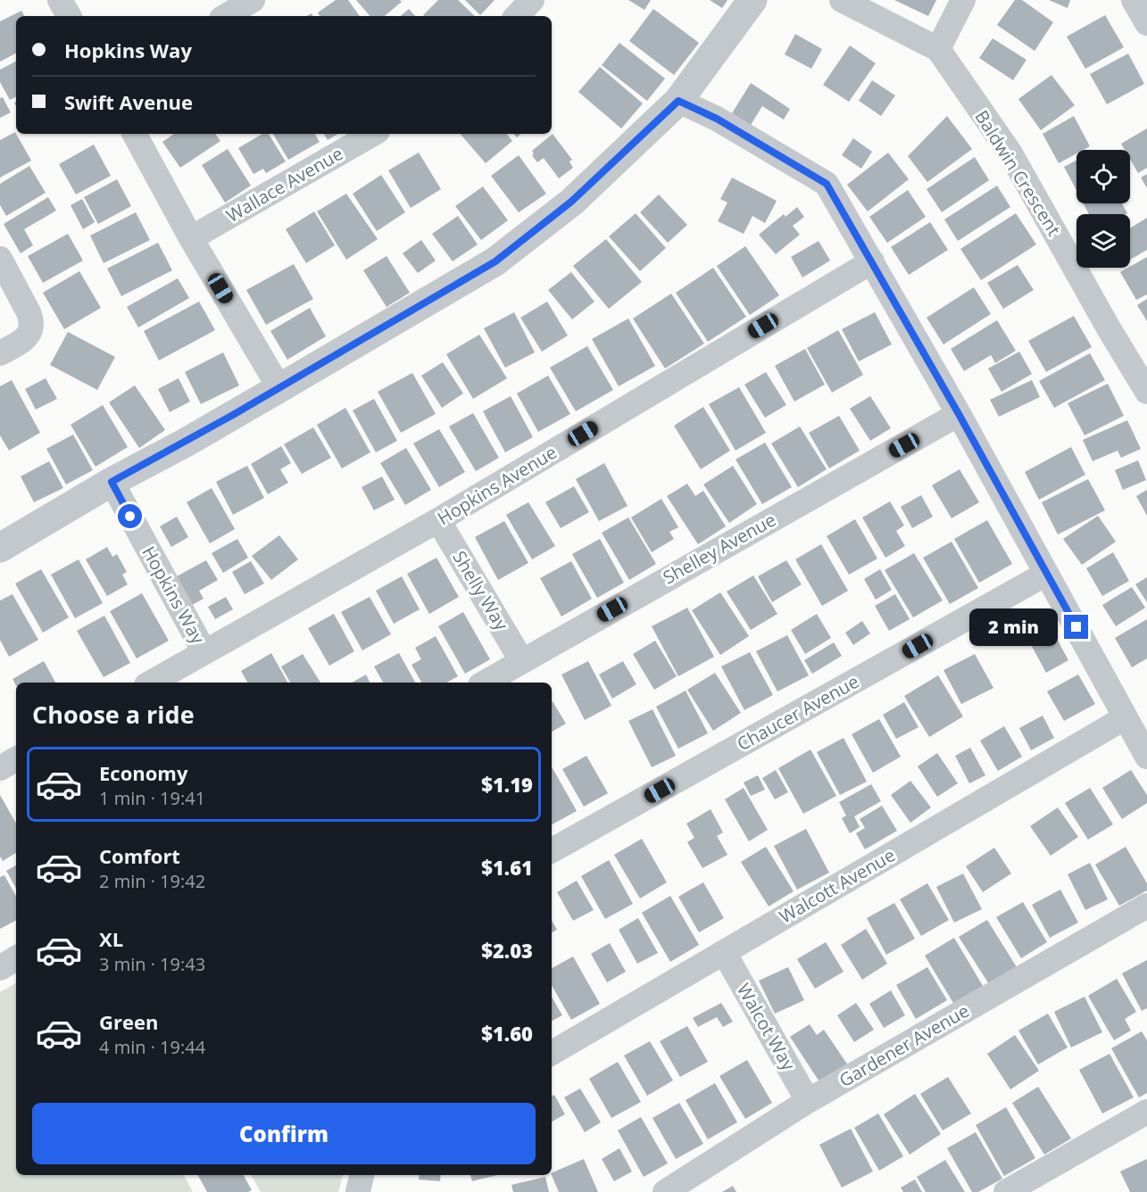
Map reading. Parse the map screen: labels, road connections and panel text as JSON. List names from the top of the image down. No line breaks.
{"streets":{"street":["Baldwin Crescent","Wallace Avenue","Hopkins Avenue","Shelley Avenue","Shelly Way","Hopkins Way","Chaucer Avenue","Walcott Avenue","Walcot Way","Gardener Avenue"]},"crossings":[["Hopkins Avenue","Shelly Way"],["Hopkins Avenue","Hopkins Way"],["Shelley Avenue","Shelly Way"],["Walcott Avenue","Walcot Way"],["Walcot Way","Gardener Avenue"]],"page":{"banner":["Hopkins Way","Swift Avenue"],"bubble":"2 min","heading":"Choose a ride","list":[{"name":"Economy","note":"1 min · 19:41","value":"$1.19"},{"name":"Comfort","note":"2 min · 19:42","value":"$1.61"},{"name":"XL","note":"3 min · 19:43","value":"$2.03"},{"name":"Green","note":"4 min · 19:44","value":"$1.60"}],"buttons":"Confirm"}}
